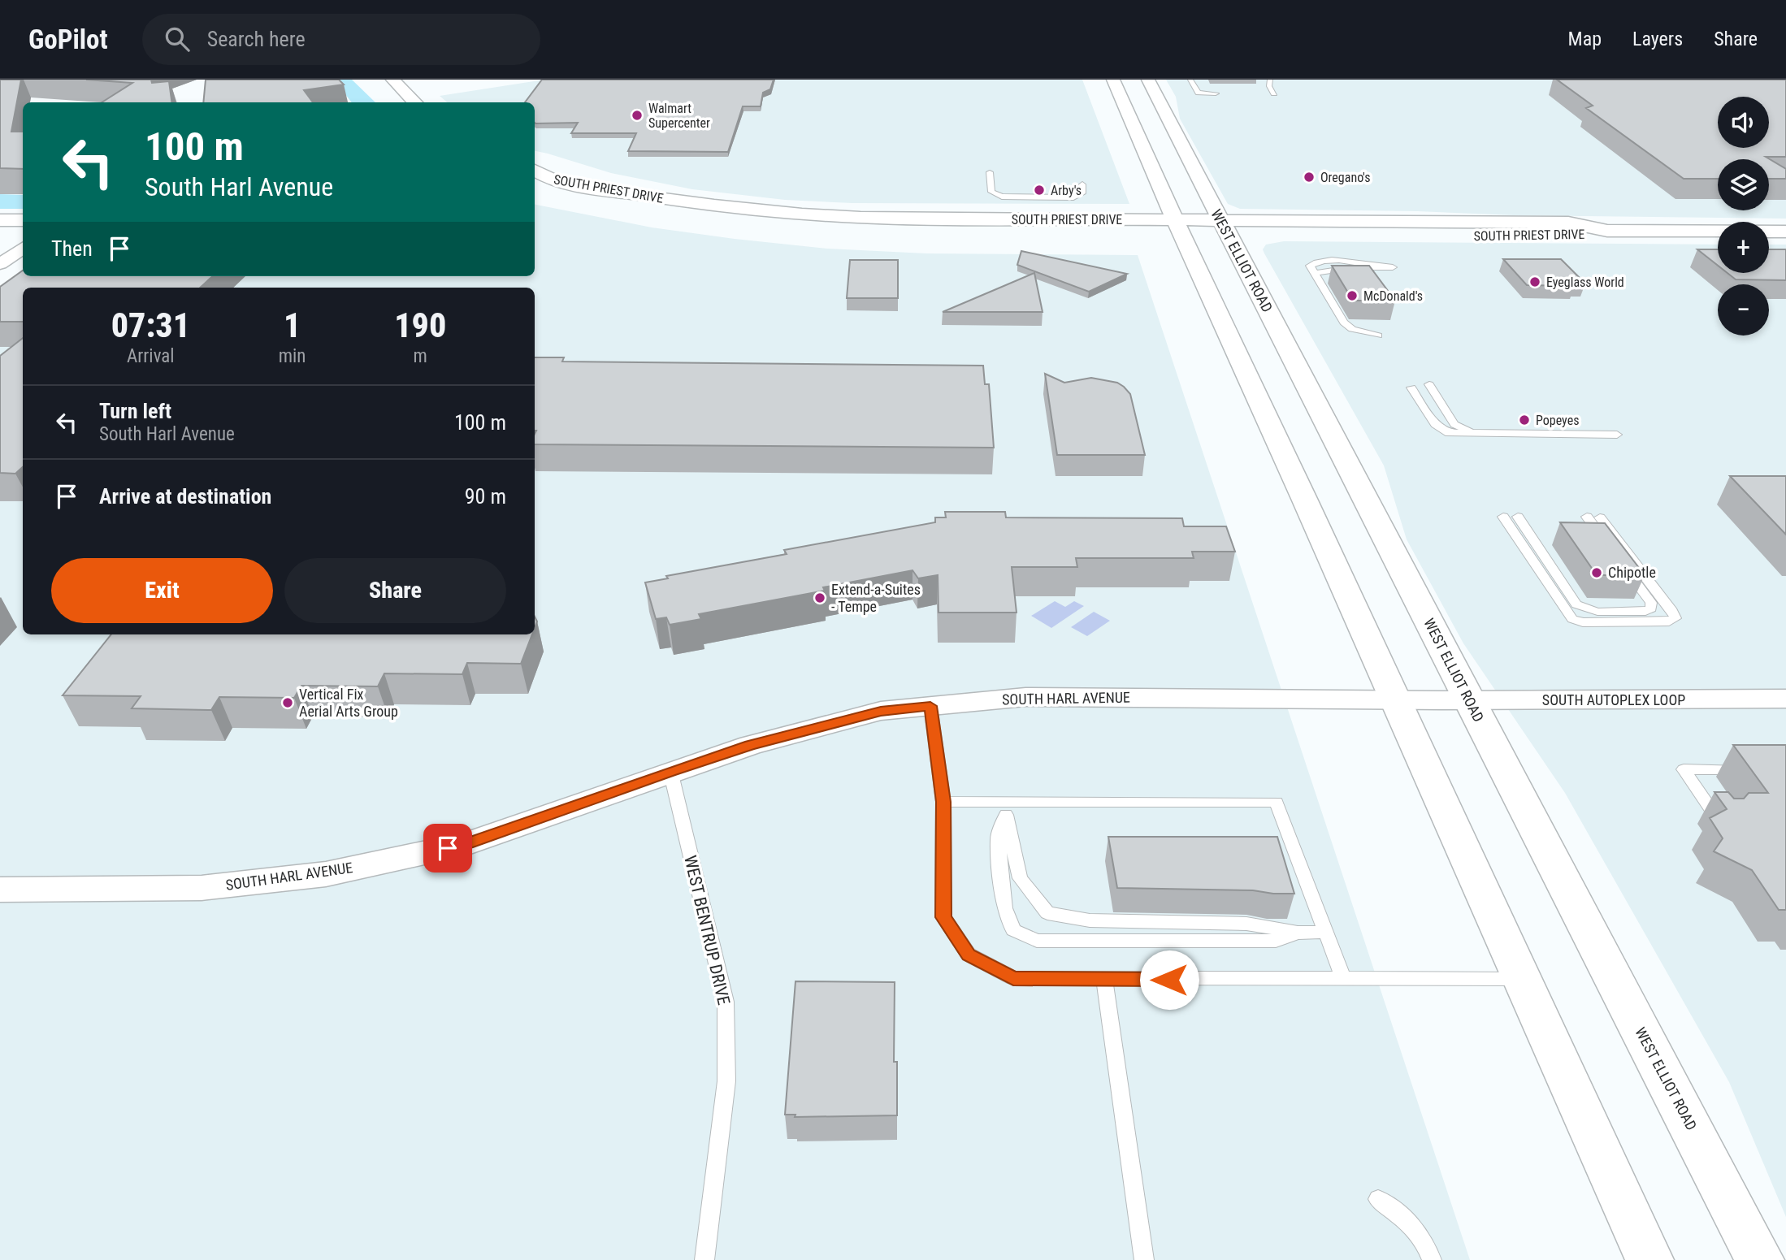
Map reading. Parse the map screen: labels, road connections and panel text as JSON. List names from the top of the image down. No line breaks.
{"streets":{"main road":["SOUTH PRIEST DRIVE","WEST ELLIOT ROAD"],"street":["SOUTH HARL AVENUE","SOUTH AUTOPLEX LOOP"],"lane":["WEST BENTRUP DRIVE"]},"crossings":[["SOUTH PRIEST DRIVE","WEST ELLIOT ROAD"],["WEST ELLIOT ROAD","SOUTH HARL AVENUE"],["WEST ELLIOT ROAD","SOUTH AUTOPLEX LOOP"],["SOUTH HARL AVENUE","SOUTH AUTOPLEX LOOP"],["SOUTH HARL AVENUE","WEST BENTRUP DRIVE"]],"places":["Walmart Supercenter","Oregano's","Arby's","Eyeglass World","McDonald's","Popeyes","Chipotle","Extend-a-Suites - Tempe","Vertical Fix Aerial Arts Group"],"page":{"header":"GoPilot","search":"Search here","nav":["Map","Layers","Share"],"map_buttons":["+","−"],"turn":["100 m","South Harl Avenue"],"then":"Then","eta":["07:31","Arrival","1","min","190","m"],"list":[{"name":"Turn left","note":"South Harl Avenue","value":"100 m"},{"name":"Arrive at destination","value":"90 m"}],"buttons":["Exit","Share"]}}
